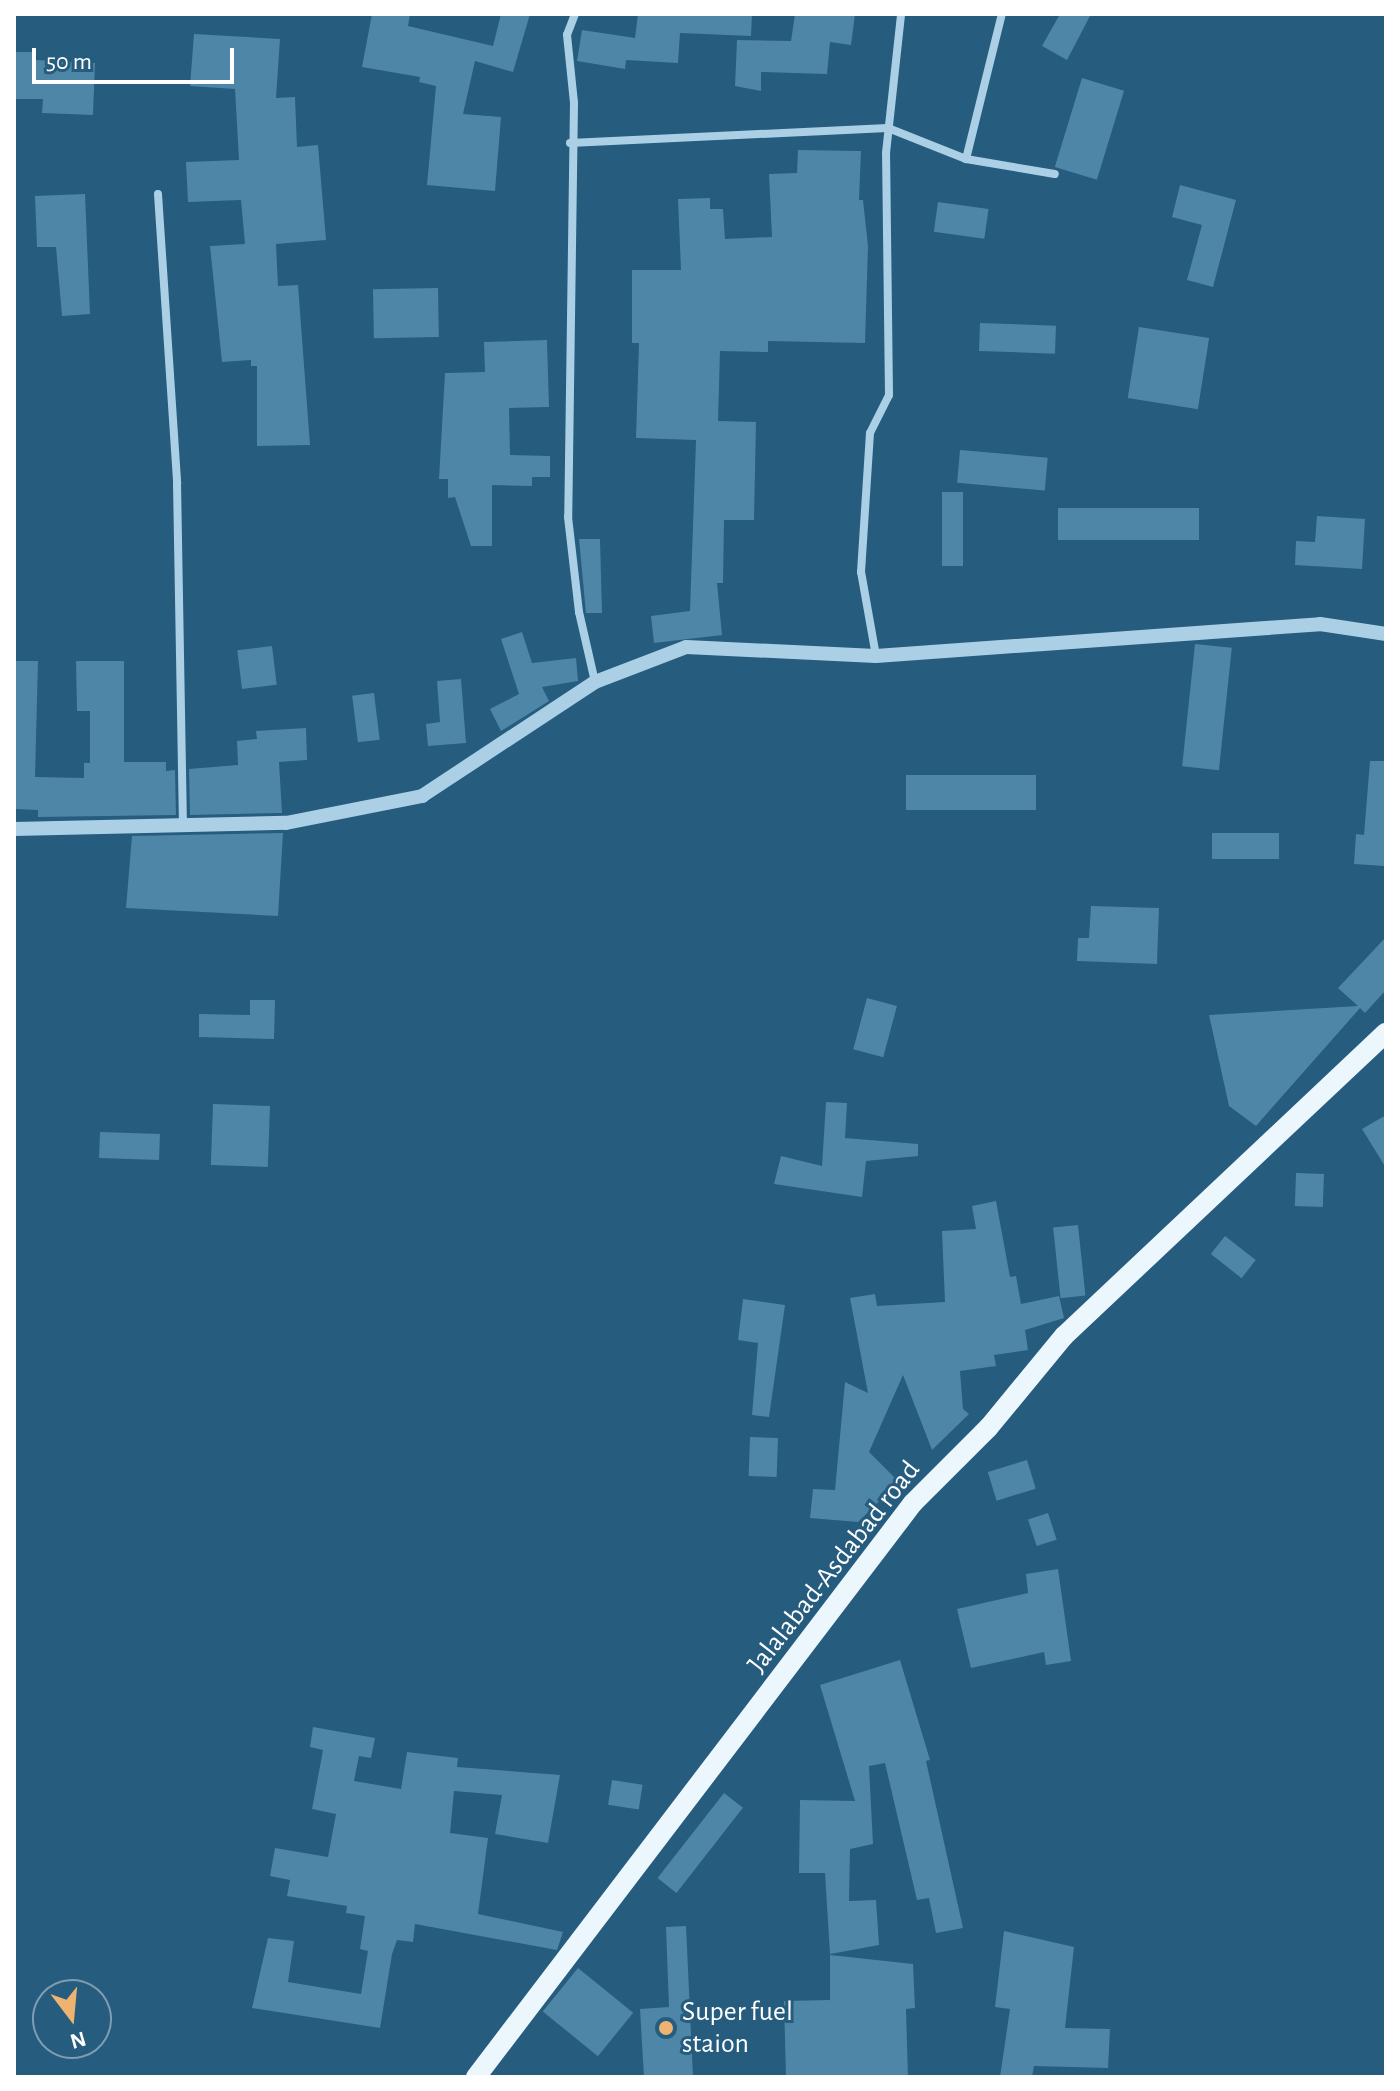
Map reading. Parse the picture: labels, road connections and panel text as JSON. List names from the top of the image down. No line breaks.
{"streets":{"main road":["Jalalabad-Asdabad road"]},"places":["Super fuel staion"],"scale_bar":"50 m","north":"bottom"}
